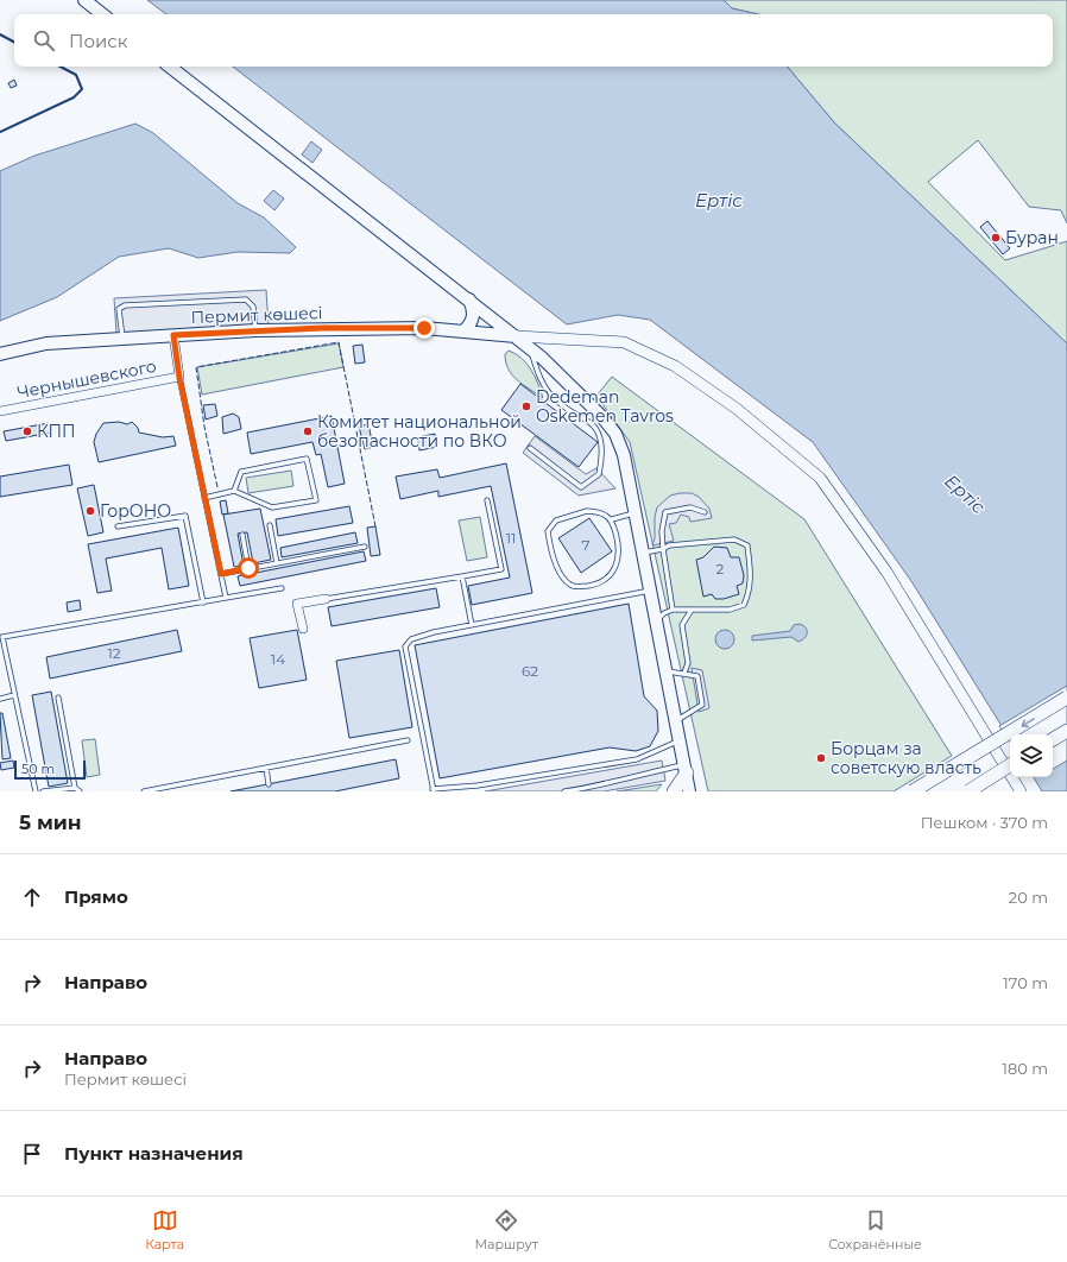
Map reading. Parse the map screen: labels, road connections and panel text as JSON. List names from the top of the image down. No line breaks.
{"streets":{"main road":["Пермит көшесі"],"street":["Чернышевского"]},"water":["Ертіс"],"places":["Буран","Dedeman Oskemen Tavros","КПП","Комитет национальной безопасности по ВКО","ГорОНО","Борцам за советскую власть"],"house_numbers":["11","7","2","12","14","62"],"scale_bar":"50 m","page":{"search":"Поиск","scale":"50 m","heading":["5 мин","Пешком · 370 m"],"list":[["Прямо","20 m"],["Направо","170 m"],["Направо","Пермит көшесі","180 m"],"Пункт назначения"],"nav":["Карта","Маршрут","Сохранённые"]}}
